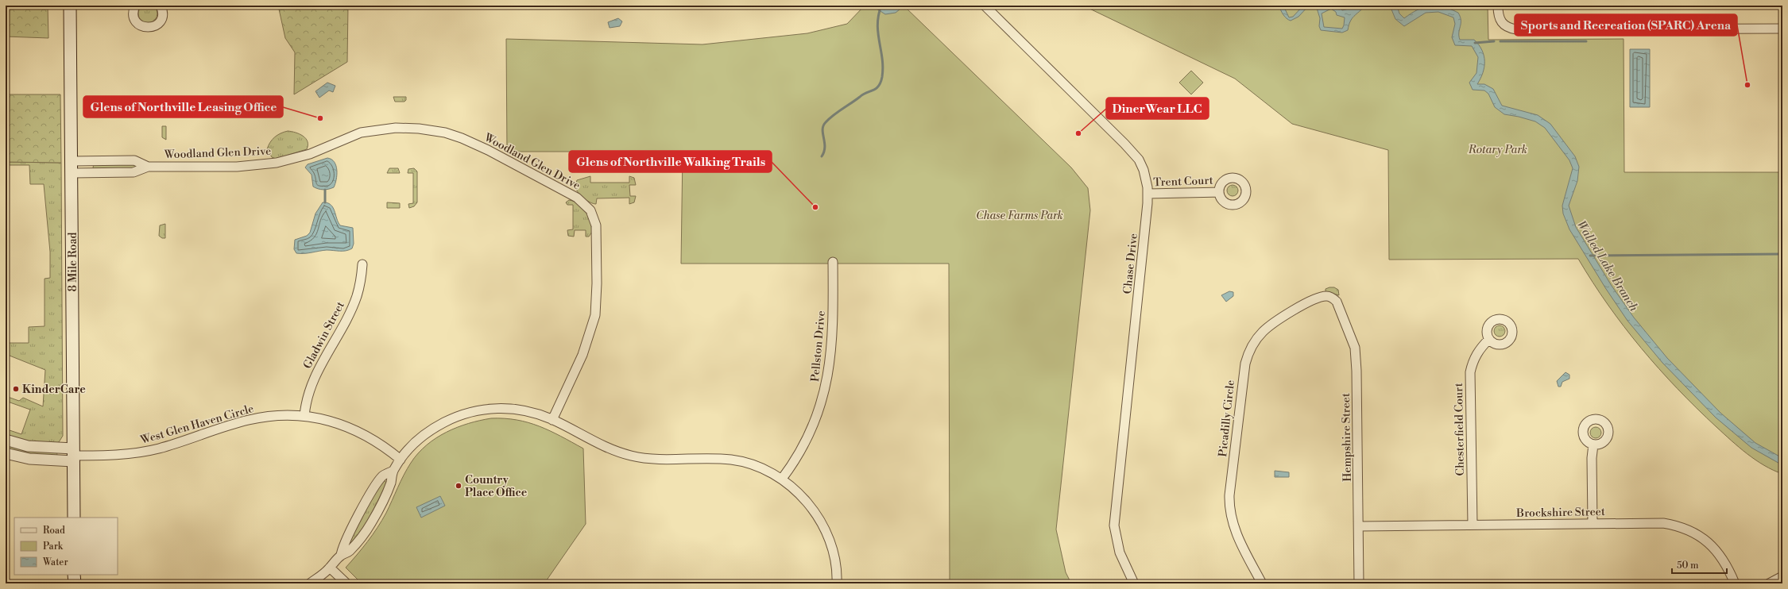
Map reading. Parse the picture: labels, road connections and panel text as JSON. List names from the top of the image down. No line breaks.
{"streets":{"main road":["8 Mile Road"],"street":["Woodland Glen Drive","Trent Court","Chase Drive","Gladwin Street","Pellston Drive","Picadilly Circle","West Glen Haven Circle","Chesterfield Court","Hempshire Street","Brockshire Street"]},"crossings":[["Woodland Glen Drive","8 Mile Road"],["Trent Court","Chase Drive"],["8 Mile Road","West Glen Haven Circle"],["Gladwin Street","West Glen Haven Circle"],["Picadilly Circle","Hempshire Street"],["Chesterfield Court","Brockshire Street"],["Hempshire Street","Brockshire Street"]],"water":["Walled Lake Branch"],"parks":["Rotary Park","Chase Farms Park"],"places":["Sports and Recreation (SPARC) Arena","Glens of Northville Leasing Office","DinerWear LLC","Glens of Northville Walking Trails","KinderCare","Country Place Office"],"legend":["Road","Park","Water"],"scale_bar":"50 m"}
